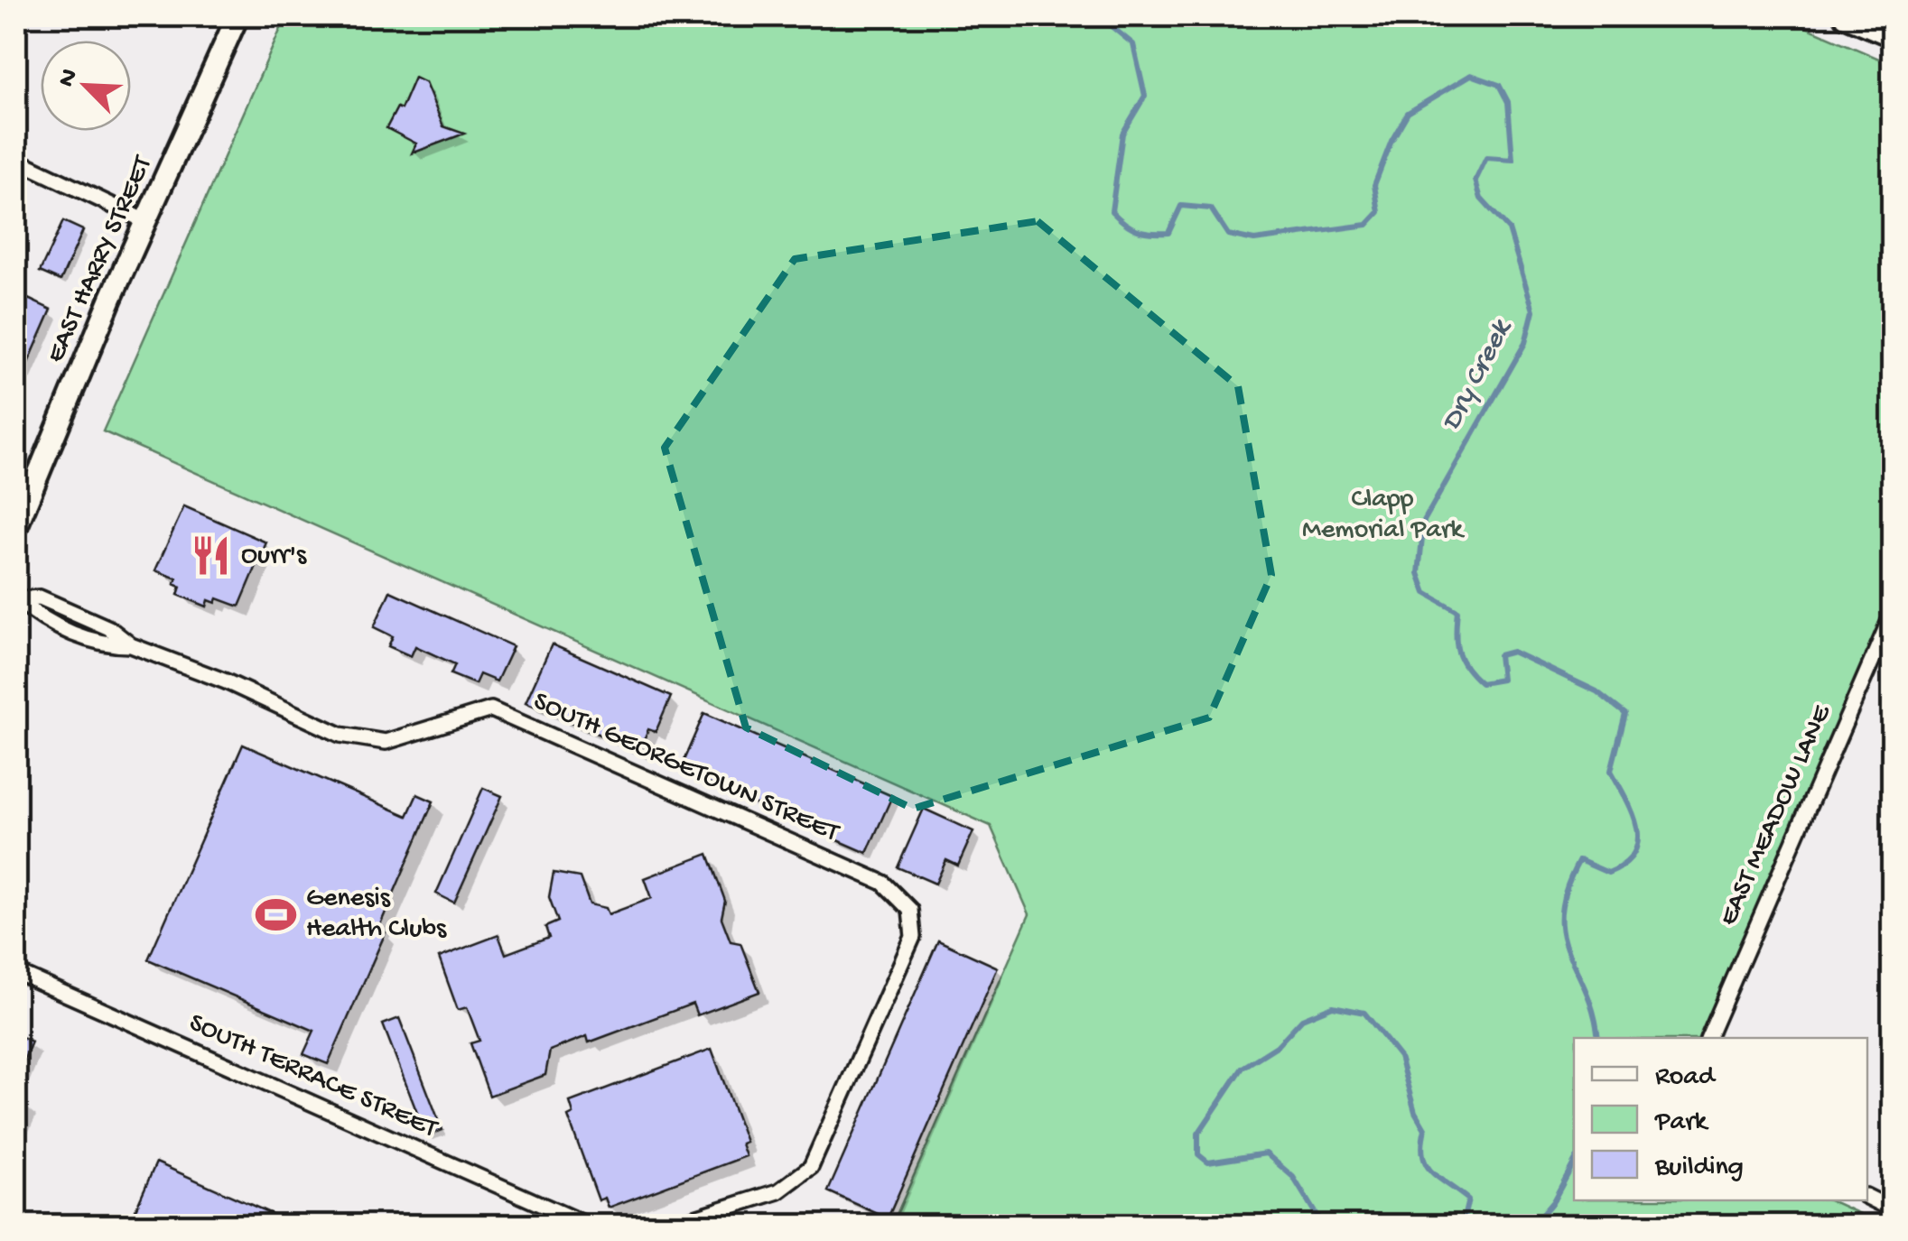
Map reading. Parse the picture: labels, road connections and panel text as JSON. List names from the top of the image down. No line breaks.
{"streets":{"main road":["EAST HARRY STREET"],"street":["SOUTH GEORGETOWN STREET","EAST MEADOW LANE","SOUTH TERRACE STREET"]},"water":["Dry Creek"],"parks":["Clapp Memorial Park"],"places":{"restaurant":["Ourr's"],"sports":["Genesis Health Clubs"]},"legend":["Road","Park","Building"],"north":"top left"}
